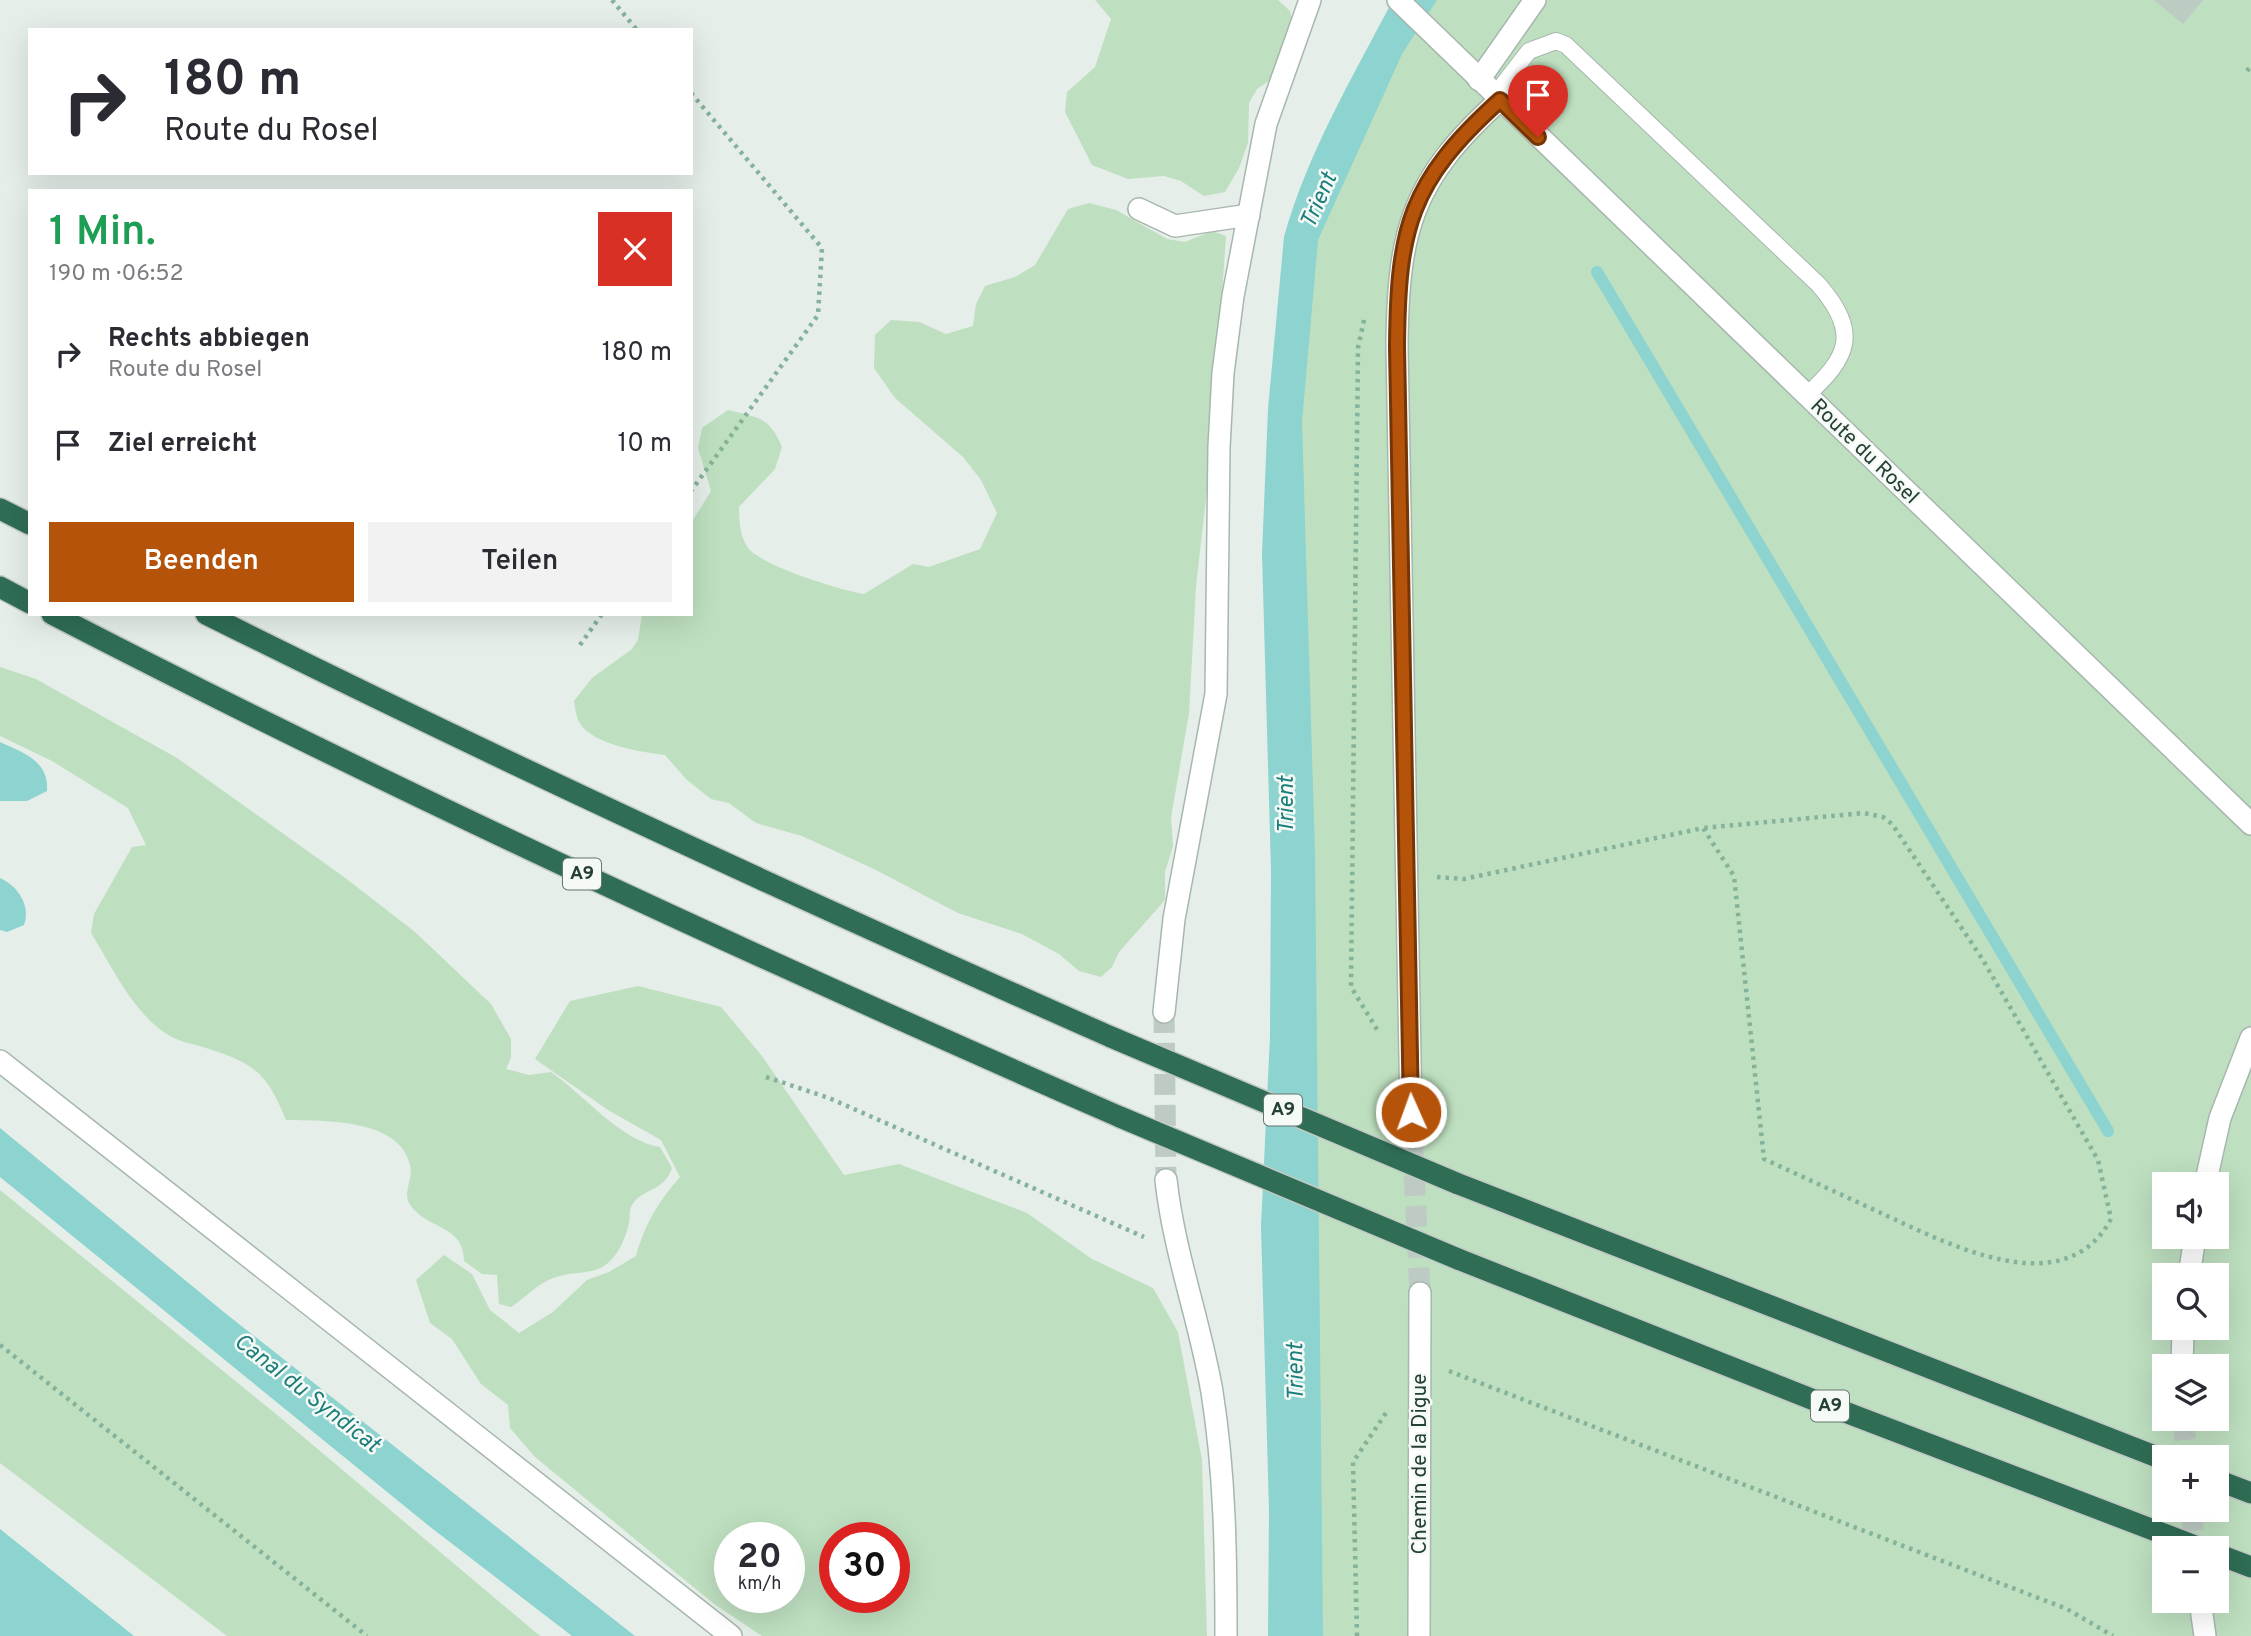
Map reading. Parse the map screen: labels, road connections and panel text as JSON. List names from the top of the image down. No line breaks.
{"streets":{"highway":["A9"],"street":["Route du Rosel","Chemin de la Digue"]},"water":["Trient","Canal du Syndicat"],"page":{"turn":["180 m","Route du Rosel"],"heading":["1 Min.","190 m · 06:52"],"list":[{"name":"Rechts abbiegen","note":"Route du Rosel","value":"180 m"},{"name":"Ziel erreicht","value":"10 m"}],"buttons":["Beenden","Teilen"],"map_buttons":["+","−"],"speed":"20 km/h","limit":"30"}}
